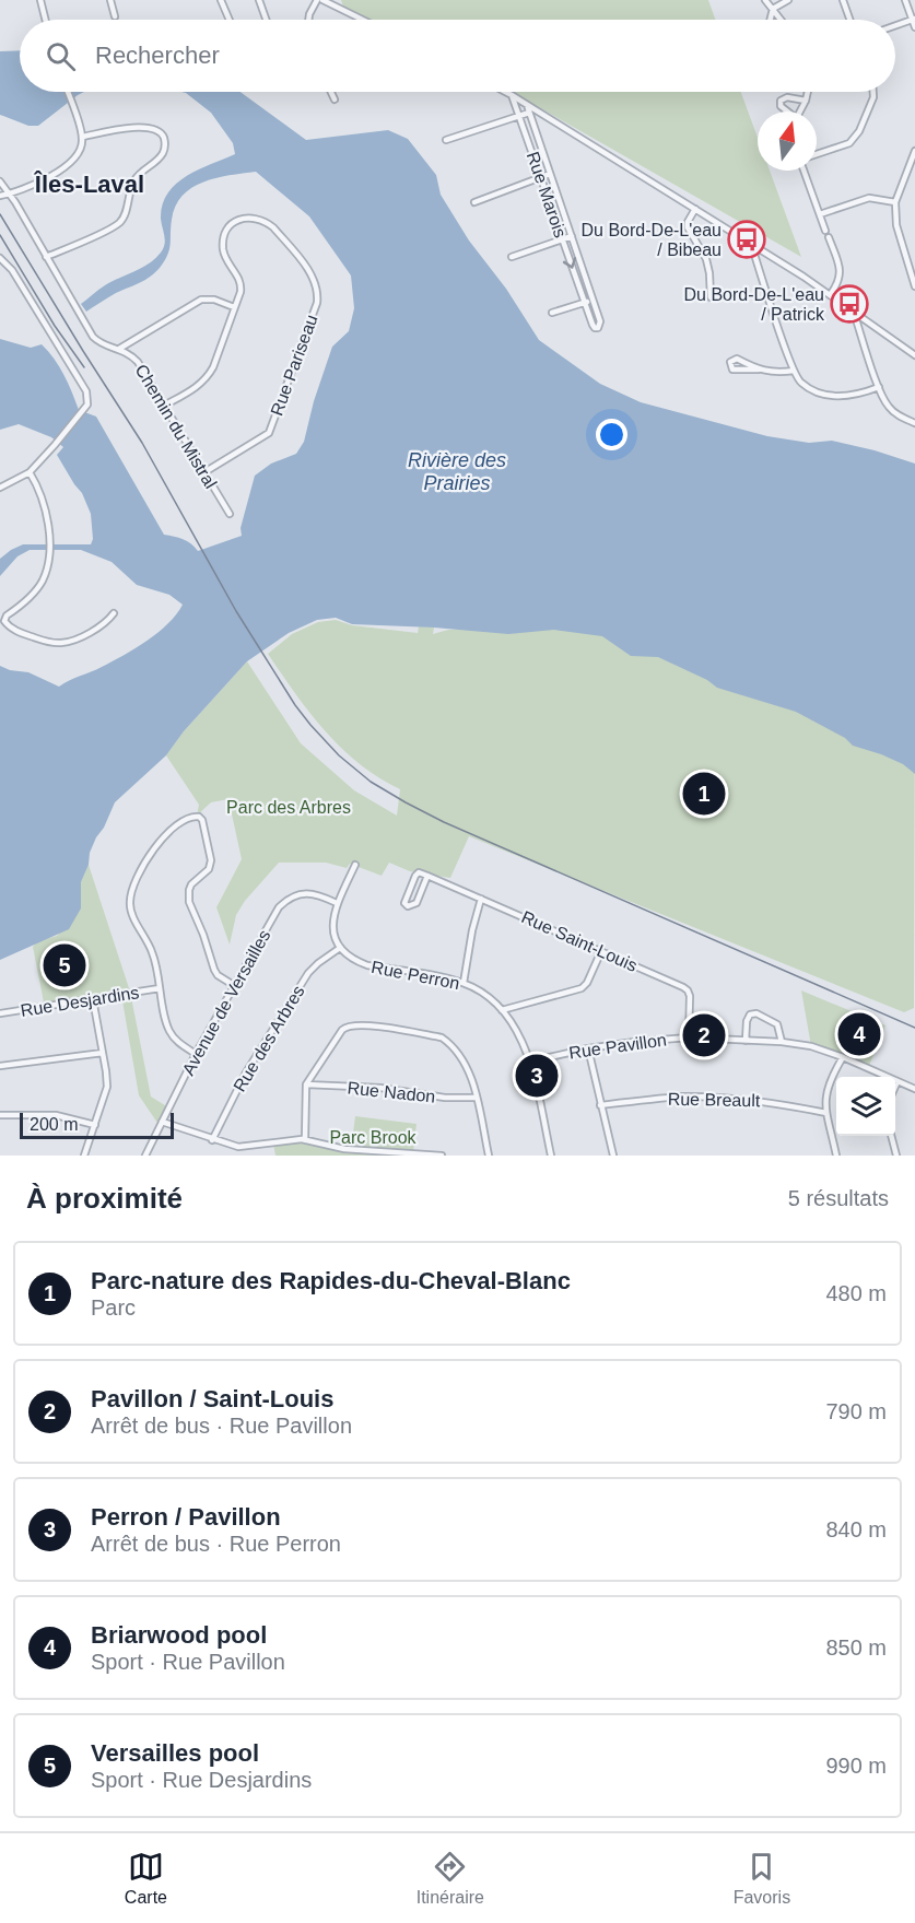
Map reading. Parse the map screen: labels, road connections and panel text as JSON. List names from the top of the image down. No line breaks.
{"streets":{"street":["Rue Marois","Rue Pariseau","Chemin du Mistral","Rue Saint-Louis","Rue Perron","Rue Desjardins","Avenue de Versailles","Rue des Arbres","Rue Pavillon","Rue Nadon","Rue Breault"]},"crossings":[["Rue Pariseau","Chemin du Mistral"],["Rue Saint-Louis","Rue Pavillon"],["Rue Perron","Rue des Arbres"],["Rue Perron","Rue Pavillon"]],"districts":["Îles-Laval"],"water":["Rivière des Prairies"],"parks":["Parc des Arbres","Parc Brook"],"places":{"bus stop":["Du Bord-De-L'eau / Bibeau","Du Bord-De-L'eau / Patrick"]},"scale_bar":"200 m","north":"top","page":{"search":"Rechercher","pins":["1","5","4","2","3"],"scale":"200 m","heading":["À proximité","5 résultats"],"list":[{"mark":"1","name":"Parc-nature des Rapides-du-Cheval-Blanc","note":"Parc","value":"480 m"},{"mark":"2","name":"Pavillon / Saint-Louis","note":"Arrêt de bus · Rue Pavillon","value":"790 m"},{"mark":"3","name":"Perron / Pavillon","note":"Arrêt de bus · Rue Perron","value":"840 m"},{"mark":"4","name":"Briarwood pool","note":"Sport · Rue Pavillon","value":"850 m"},{"mark":"5","name":"Versailles pool","note":"Sport · Rue Desjardins","value":"990 m"}],"nav":["Carte","Itinéraire","Favoris"]}}
